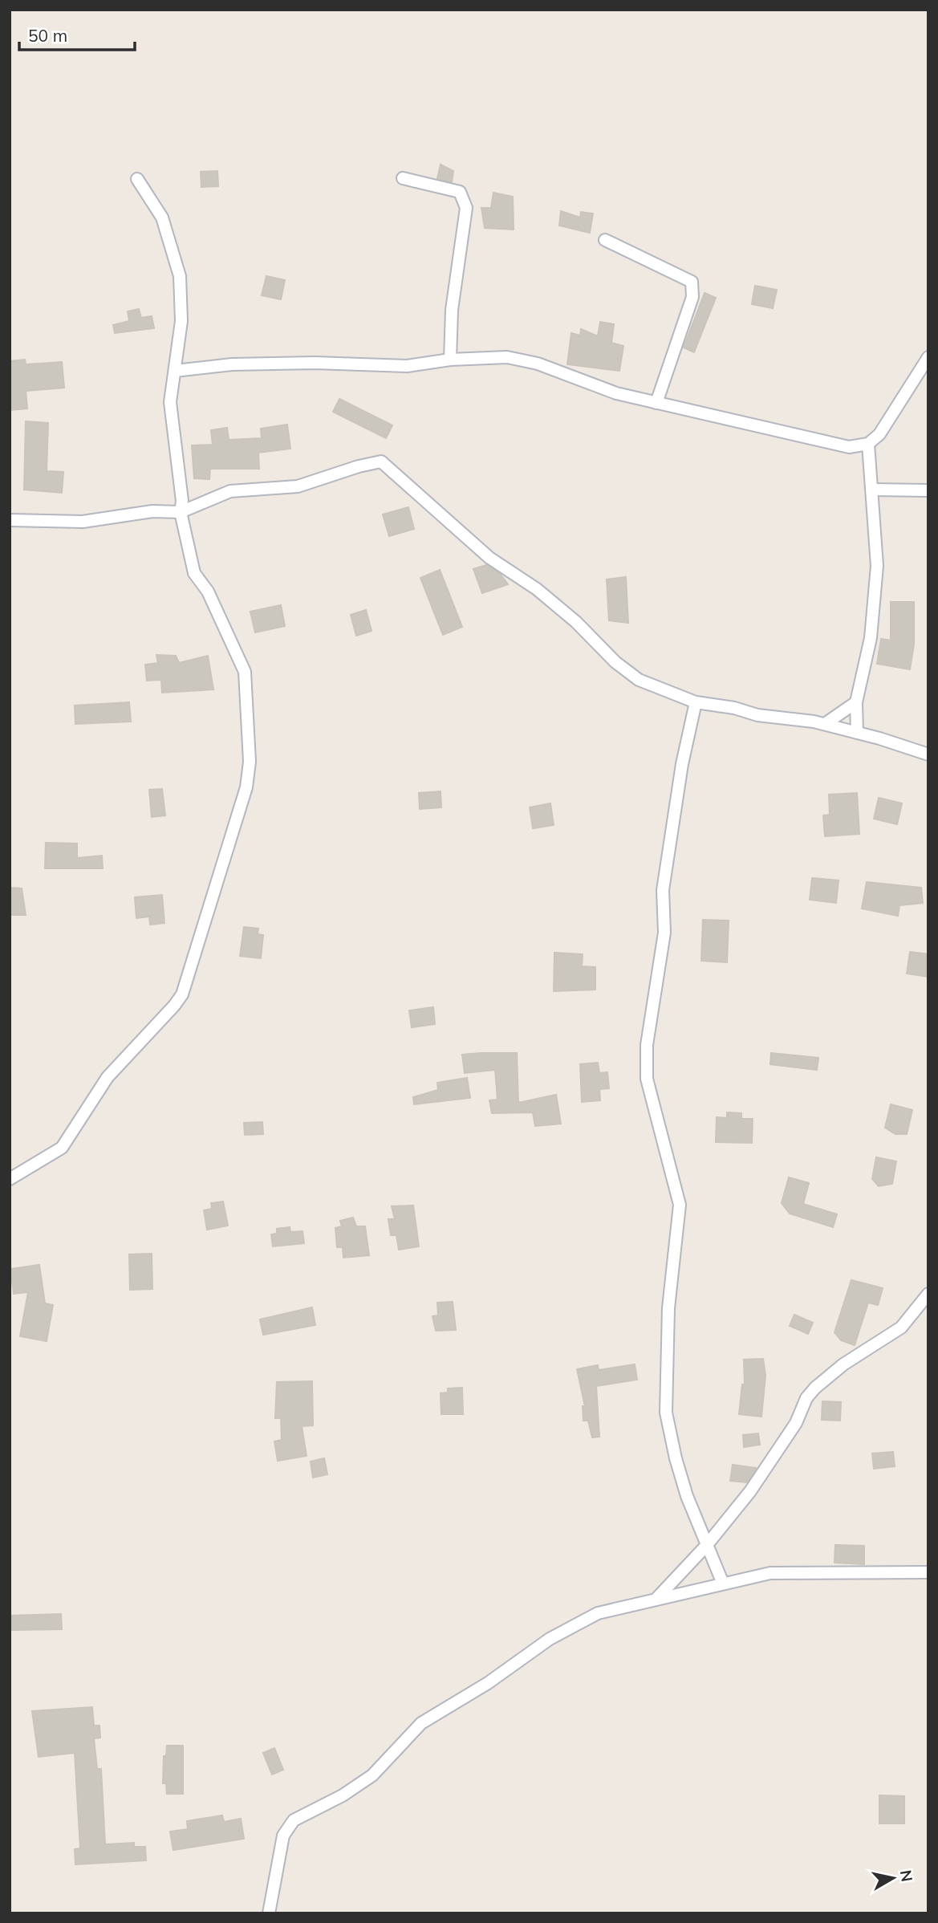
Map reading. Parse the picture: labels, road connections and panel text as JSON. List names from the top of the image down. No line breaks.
{"scale_bar":"50 m","north":"right"}
